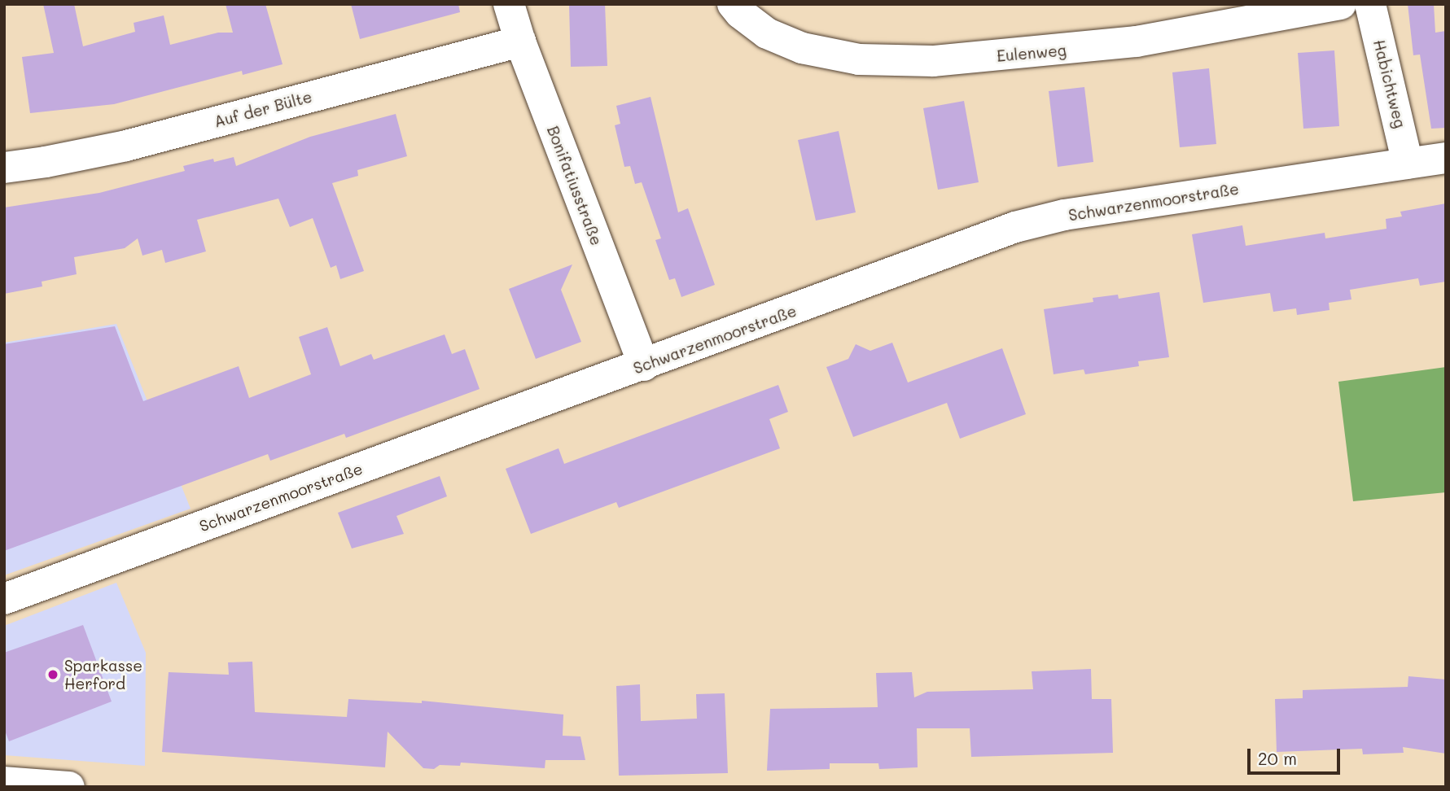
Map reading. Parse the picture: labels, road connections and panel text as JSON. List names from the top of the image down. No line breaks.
{"streets":{"street":["Eulenweg","Habichtweg","Auf der Bülte","Bonifatiusstraße","Schwarzenmoorstraße"]},"crossings":[["Habichtweg","Schwarzenmoorstraße"],["Auf der Bülte","Bonifatiusstraße"],["Bonifatiusstraße","Schwarzenmoorstraße"]],"places":["Sparkasse Herford"],"scale_bar":"20 m"}
